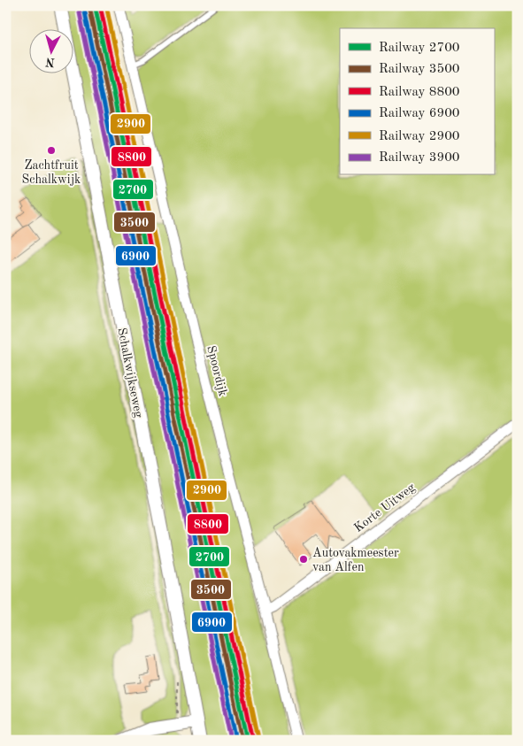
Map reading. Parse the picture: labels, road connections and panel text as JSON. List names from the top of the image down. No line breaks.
{"streets":{"street":["Spoordijk","Schalkwijkseweg","Korte Uitweg"]},"crossings":[["Spoordijk","Korte Uitweg"]],"places":["Zachtfruit Schalkwijk","Autovakmeester van Alfen"],"lines":["rail line 2700","rail line 8800","rail line 2900","rail line 3500","rail line 6900","rail line 3900"],"legend":["Railway 2700","Railway 3500","Railway 8800","Railway 6900","Railway 2900","Railway 3900"],"north":"bottom"}
